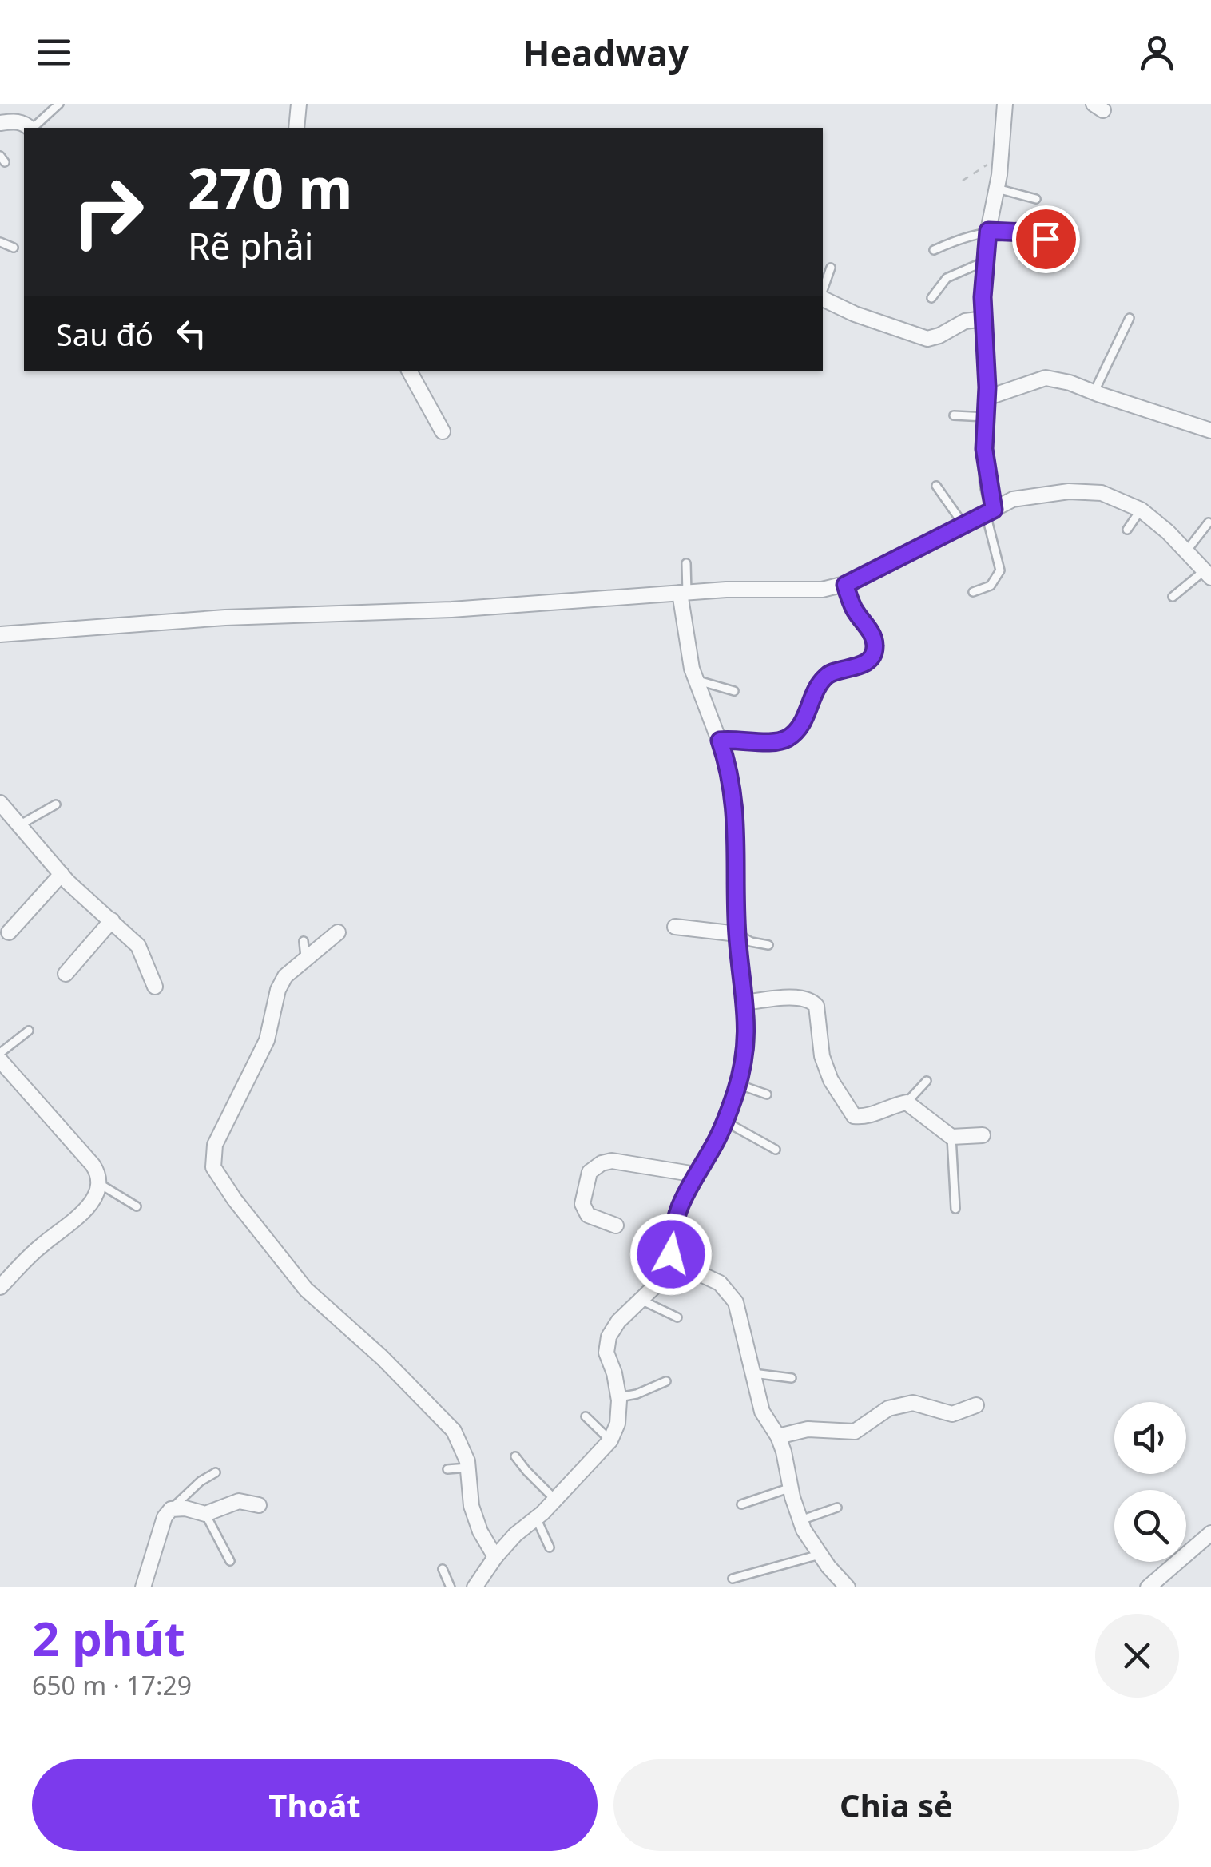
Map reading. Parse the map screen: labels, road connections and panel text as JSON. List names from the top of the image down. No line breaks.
{"page":{"header":"Headway","turn":["270 m","Rẽ phải"],"then":"Sau đó","heading":["2 phút","650 m · 17:29"],"buttons":["Thoát","Chia sẻ"]}}
